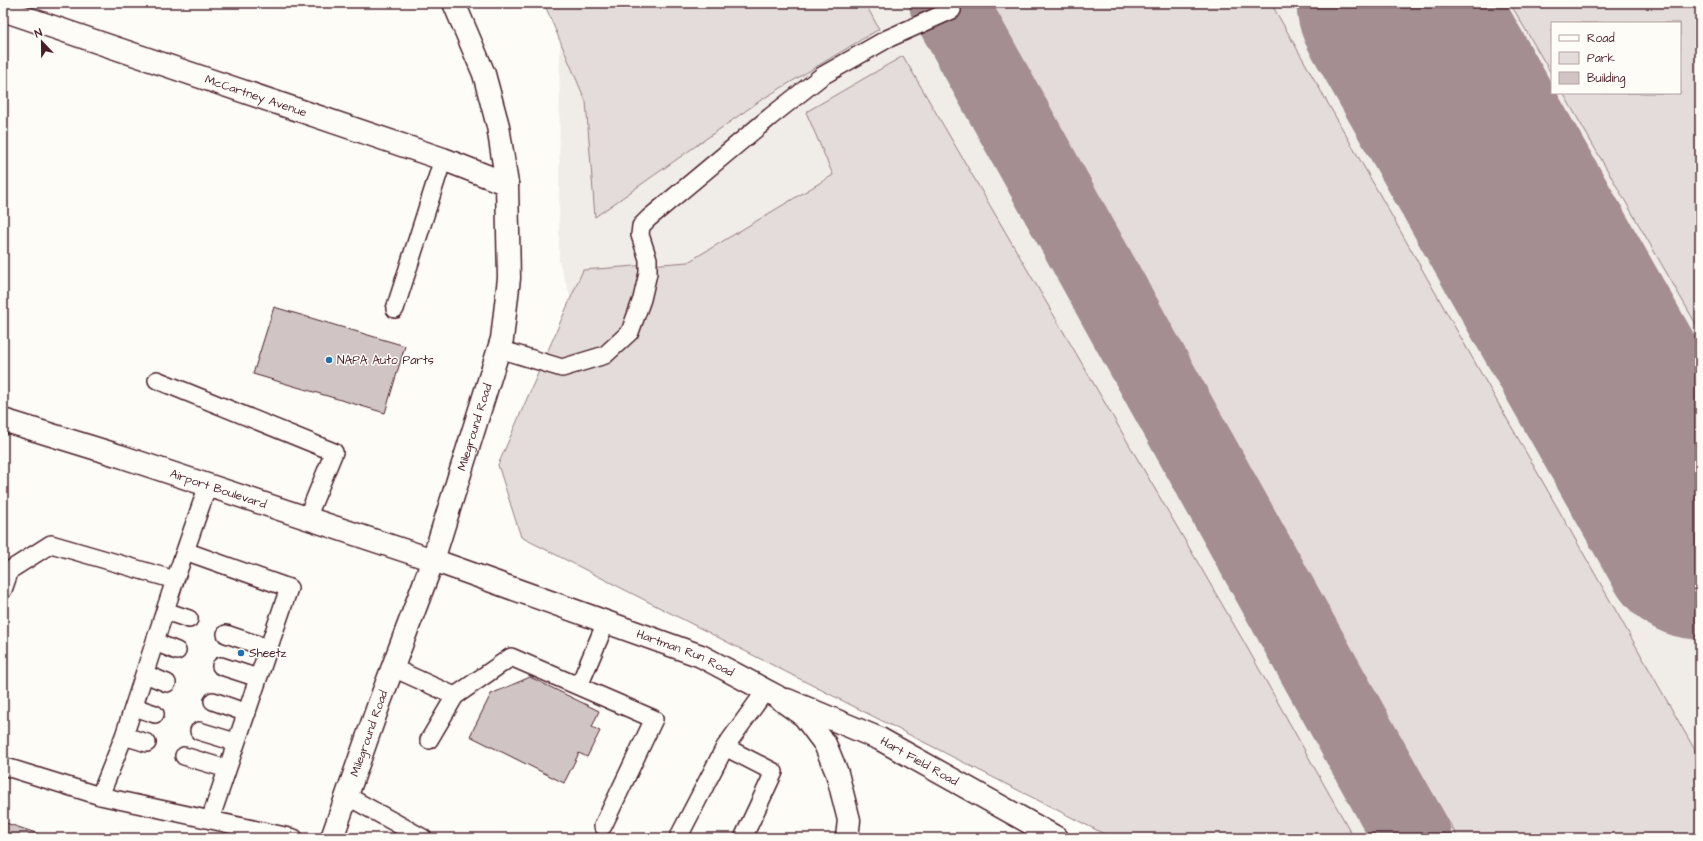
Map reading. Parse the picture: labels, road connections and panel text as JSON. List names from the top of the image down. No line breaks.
{"streets":{"main road":["McCartney Avenue","Mileground Road","Airport Boulevard","Hartman Run Road","Hart Field Road"]},"crossings":[["McCartney Avenue","Mileground Road"],["Mileground Road","Airport Boulevard"],["Mileground Road","Hartman Run Road"],["Airport Boulevard","Hartman Run Road"],["Hartman Run Road","Hart Field Road"]],"places":["NAPA Auto Parts","Sheetz"],"legend":["Road","Park","Building"],"north":"top"}
